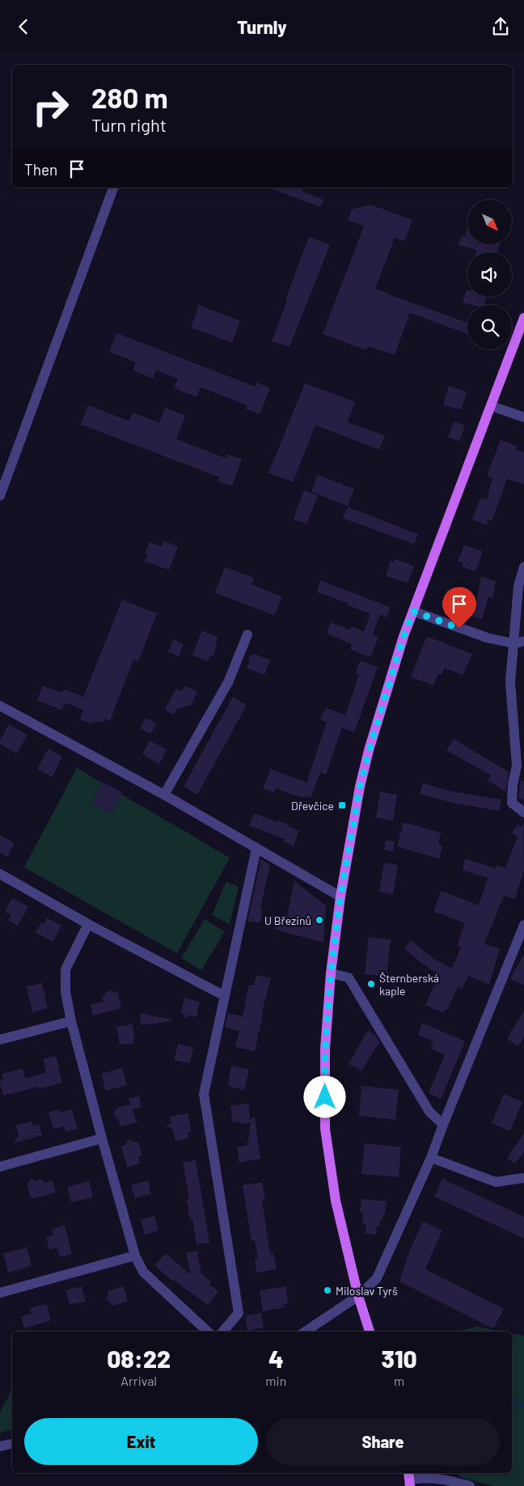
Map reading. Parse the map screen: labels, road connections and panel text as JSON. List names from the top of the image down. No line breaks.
{"places":{"transit":["Dřevčice"],"other":["U Březinů","Šternberská kaple","Miloslav Tyrš"]},"north":"bottom right","page":{"header":"Turnly","turn":["280 m","Turn right"],"then":"Then","eta":["08:22","Arrival","4","min","310","m"],"buttons":["Exit","Share"]}}
